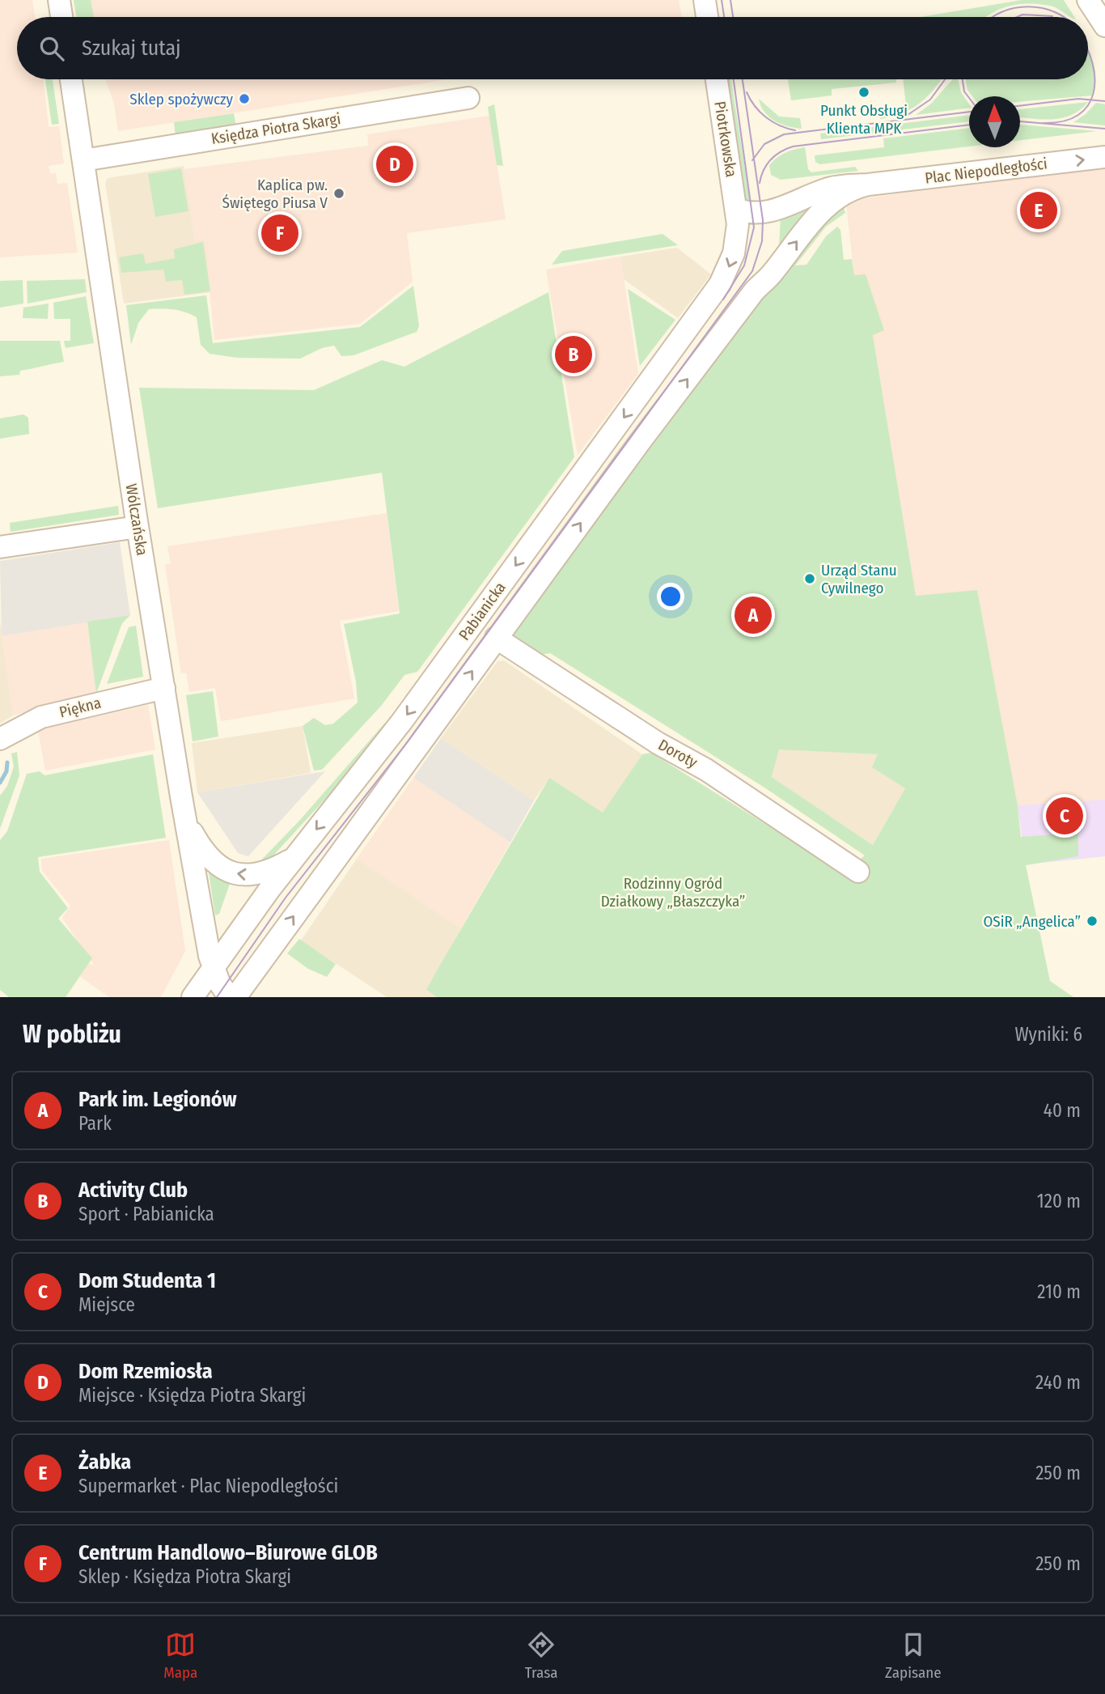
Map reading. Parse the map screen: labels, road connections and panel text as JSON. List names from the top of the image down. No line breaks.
{"streets":{"street":["Księdza Piotra Skargi","Piotrkowska","Plac Niepodległości","Wólczańska","Pabianicka","Piękna","Doroty"]},"crossings":[["Księdza Piotra Skargi","Wólczańska"],["Piotrkowska","Plac Niepodległości"],["Piotrkowska","Pabianicka"],["Plac Niepodległości","Pabianicka"],["Wólczańska","Pabianicka"],["Wólczańska","Piękna"],["Pabianicka","Doroty"]],"parks":["Rodzinny Ogród Działkowy „Błaszczyka”"],"places":["Punkt Obsługi Klienta MPK","Sklep spożywczy","Kaplica pw. Świętego Piusa V","Urząd Stanu Cywilnego","OSiR „Angelica”"],"north":"top","page":{"search":"Szukaj tutaj","pins":["D","E","F","B","A","C"],"heading":["W pobliżu","Wyniki: 6"],"list":[{"mark":"A","name":"Park im. Legionów","note":"Park","value":"40 m"},{"mark":"B","name":"Activity Club","note":"Sport · Pabianicka","value":"120 m"},{"mark":"C","name":"Dom Studenta 1","note":"Miejsce","value":"210 m"},{"mark":"D","name":"Dom Rzemiosła","note":"Miejsce · Księdza Piotra Skargi","value":"240 m"},{"mark":"E","name":"Żabka","note":"Supermarket · Plac Niepodległości","value":"250 m"},{"mark":"F","name":"Centrum Handlowo–Biurowe GLOB","note":"Sklep · Księdza Piotra Skargi","value":"250 m"}],"nav":["Mapa","Trasa","Zapisane"]}}
